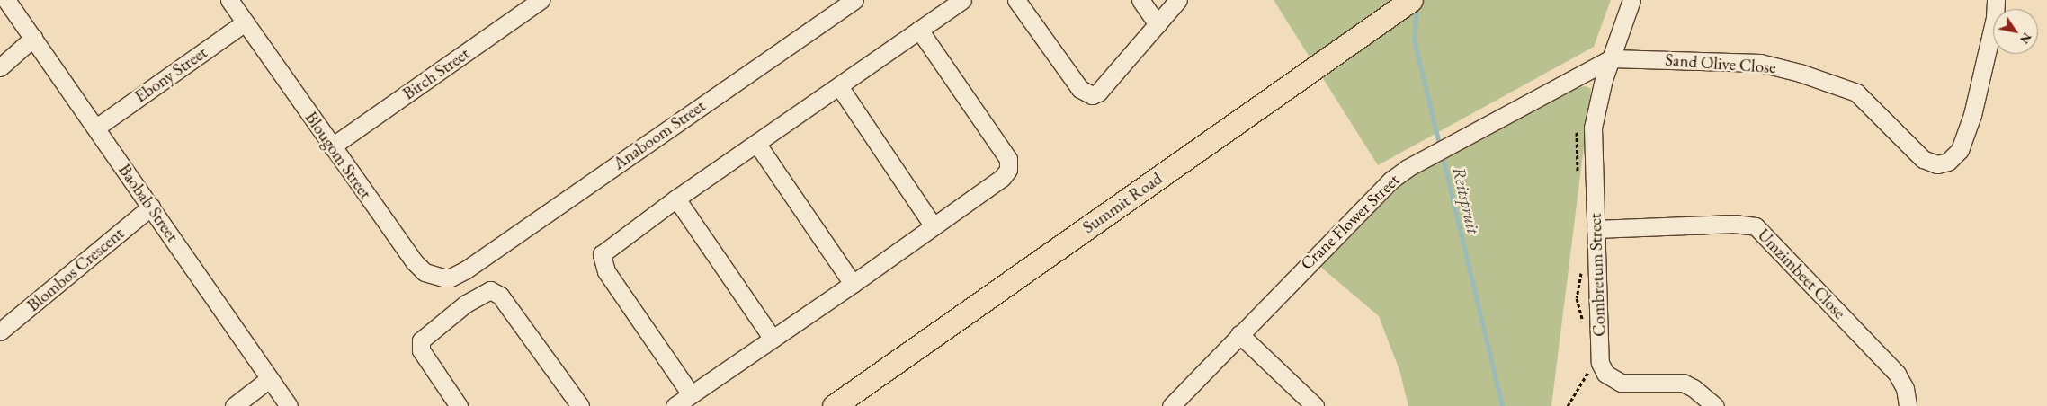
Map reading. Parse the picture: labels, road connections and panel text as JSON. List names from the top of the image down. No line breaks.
{"streets":{"main road":["Summit Road"],"street":["Sand Olive Close","Birch Street","Ebony Street","Anaboom Street","Blougom Street","Baobab Street","Crane Flower Street","Blombos Crescent","Umzimbeet Close","Combretum Street"]},"crossings":[["Sand Olive Close","Crane Flower Street"],["Sand Olive Close","Combretum Street"],["Birch Street","Blougom Street"],["Ebony Street","Blougom Street"],["Ebony Street","Baobab Street"],["Anaboom Street","Blougom Street"],["Baobab Street","Blombos Crescent"],["Crane Flower Street","Combretum Street"],["Umzimbeet Close","Combretum Street"]],"water":["Reitspruit"],"north":"bottom right"}
